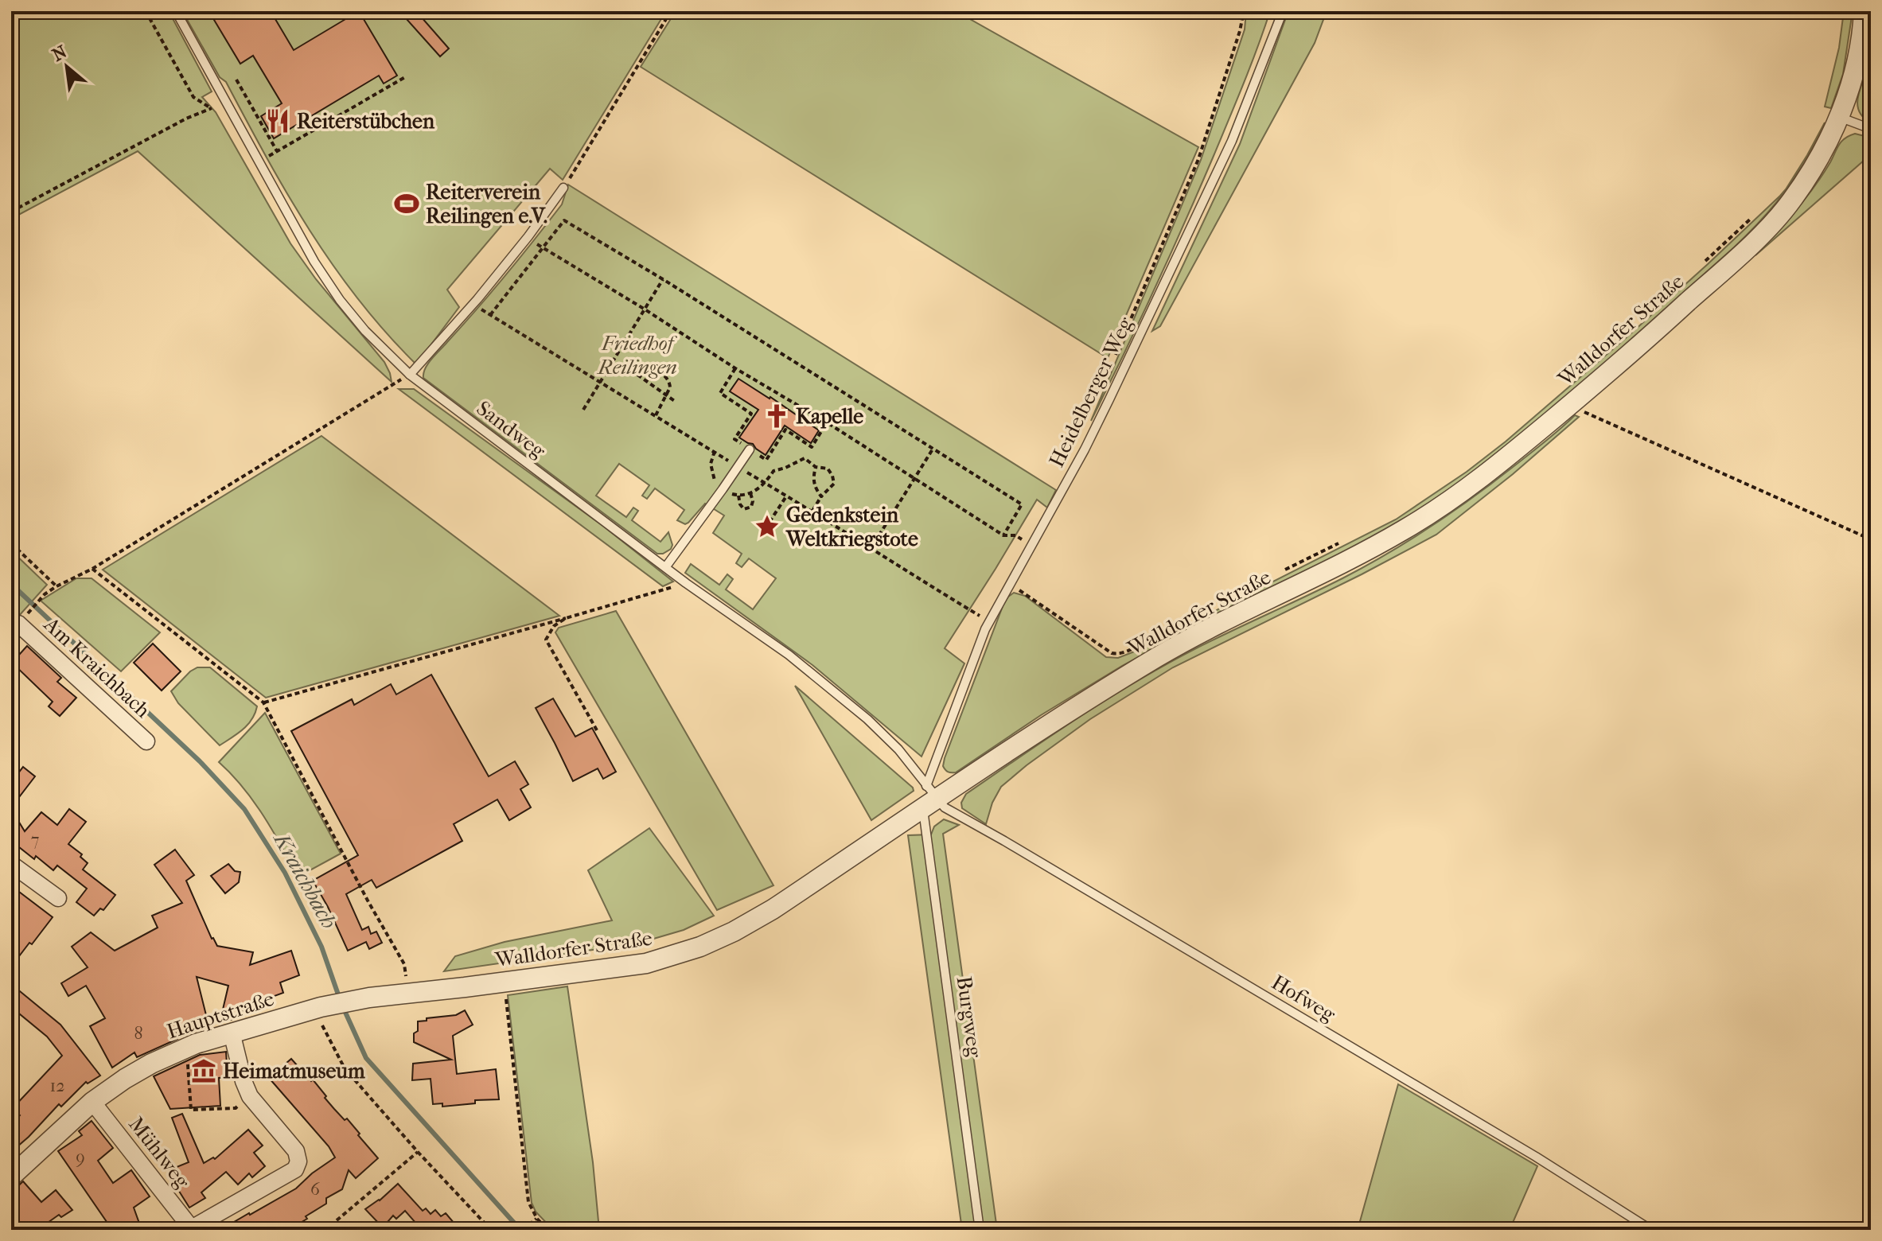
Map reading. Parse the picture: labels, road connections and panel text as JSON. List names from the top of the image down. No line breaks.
{"streets":{"street":["Walldorfer Straße","Am Kraichbach","Hauptstraße","Mühlweg"],"lane":["Heidelberger Weg","Sandweg","Hofweg","Burgweg"]},"crossings":[["Walldorfer Straße","Heidelberger Weg"],["Walldorfer Straße","Sandweg"],["Walldorfer Straße","Hofweg"],["Walldorfer Straße","Hauptstraße"],["Walldorfer Straße","Burgweg"],["Heidelberger Weg","Sandweg"],["Heidelberger Weg","Hofweg"],["Heidelberger Weg","Burgweg"],["Sandweg","Hofweg"],["Sandweg","Burgweg"],["Hofweg","Burgweg"],["Hauptstraße","Mühlweg"]],"water":["Kraichbach"],"parks":["Friedhof Reilingen"],"places":{"restaurant":["Reiterstübchen"],"sports":["Reiterverein Reilingen e.V."],"church":["Kapelle"],"place":["Gedenkstein Weltkriegstote"],"museum":["Heimatmuseum"]},"house_numbers":["7","8","12","9","6"],"north":"top left"}
